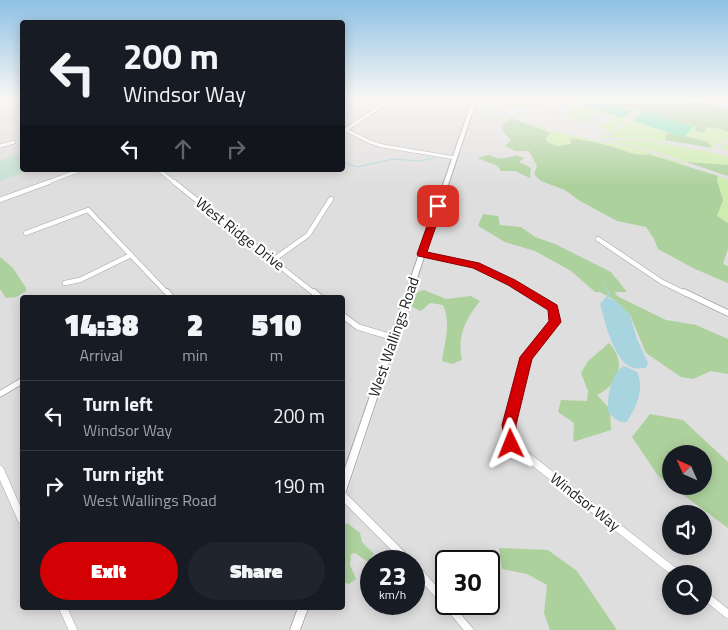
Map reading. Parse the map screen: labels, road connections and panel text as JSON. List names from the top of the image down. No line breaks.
{"streets":{"street":["West Ridge Drive","West Wallings Road","Windsor Way"]},"crossings":[["West Wallings Road","Windsor Way"]],"north":"top left","page":{"turn":["200 m","Windsor Way"],"eta":["14:38","Arrival","2","min","510","m"],"list":[{"name":"Turn left","note":"Windsor Way","value":"200 m"},{"name":"Turn right","note":"West Wallings Road","value":"190 m"}],"buttons":["Exit","Share"],"speed":"23 km/h","limit":"30"}}
